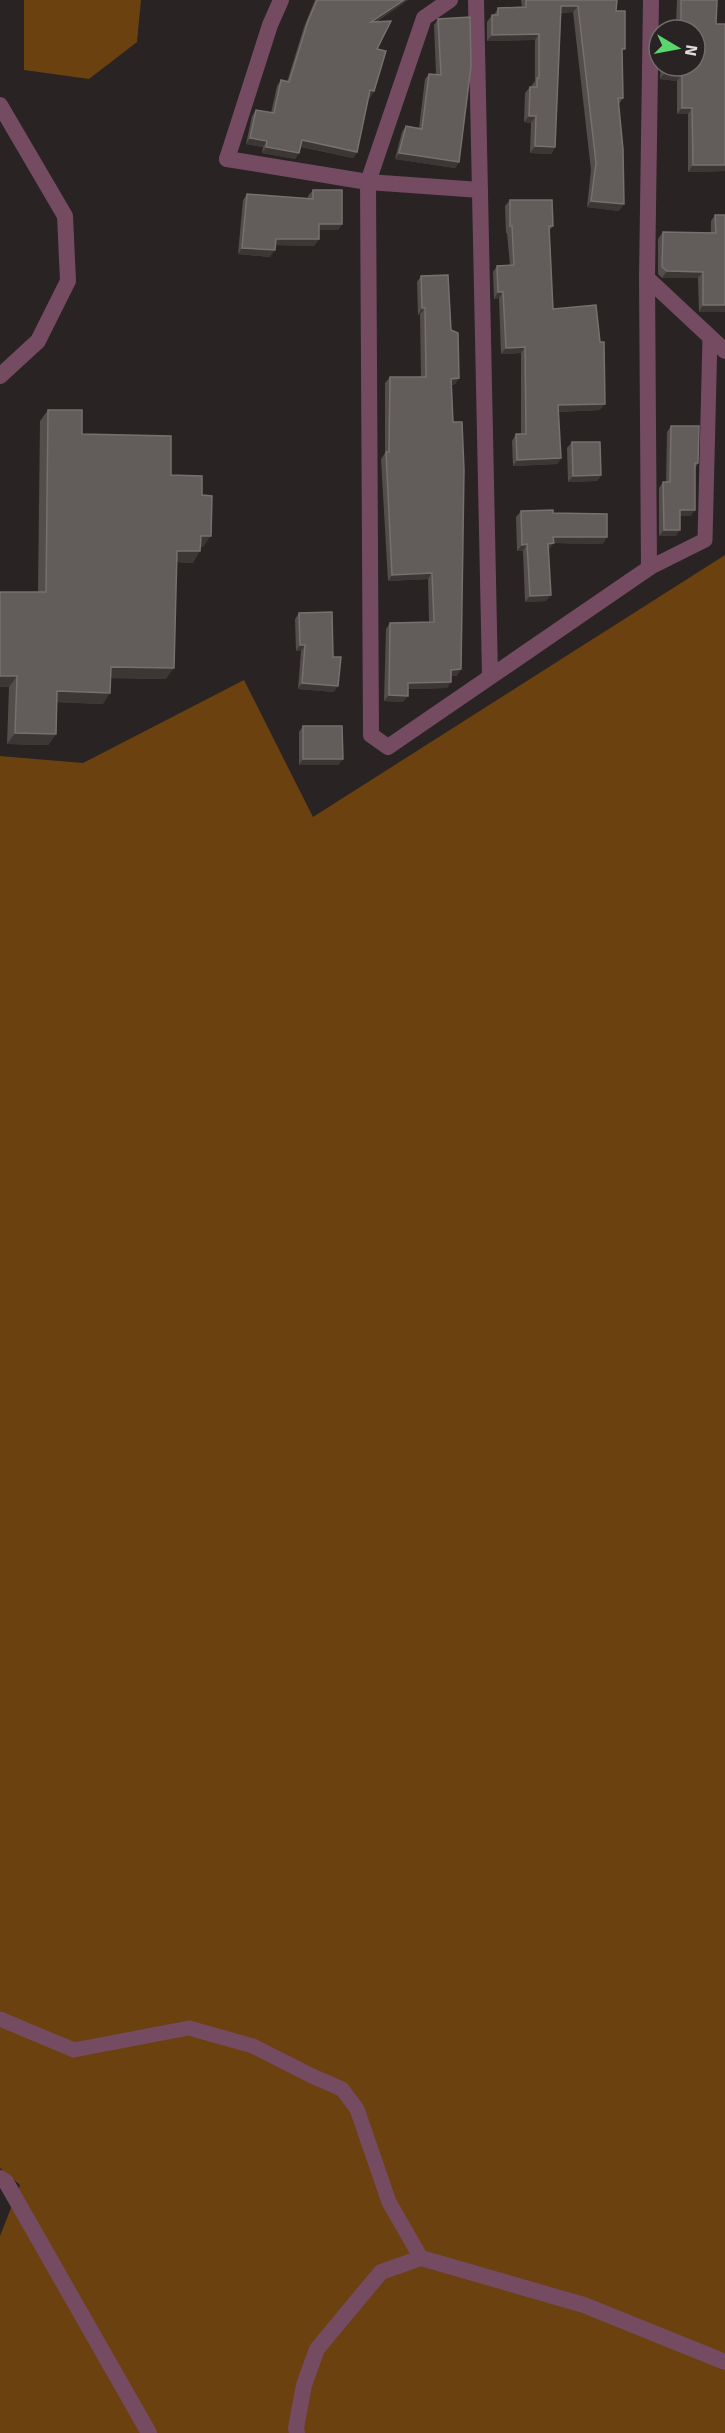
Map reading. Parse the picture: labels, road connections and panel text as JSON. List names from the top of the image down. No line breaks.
{"north":"right"}
